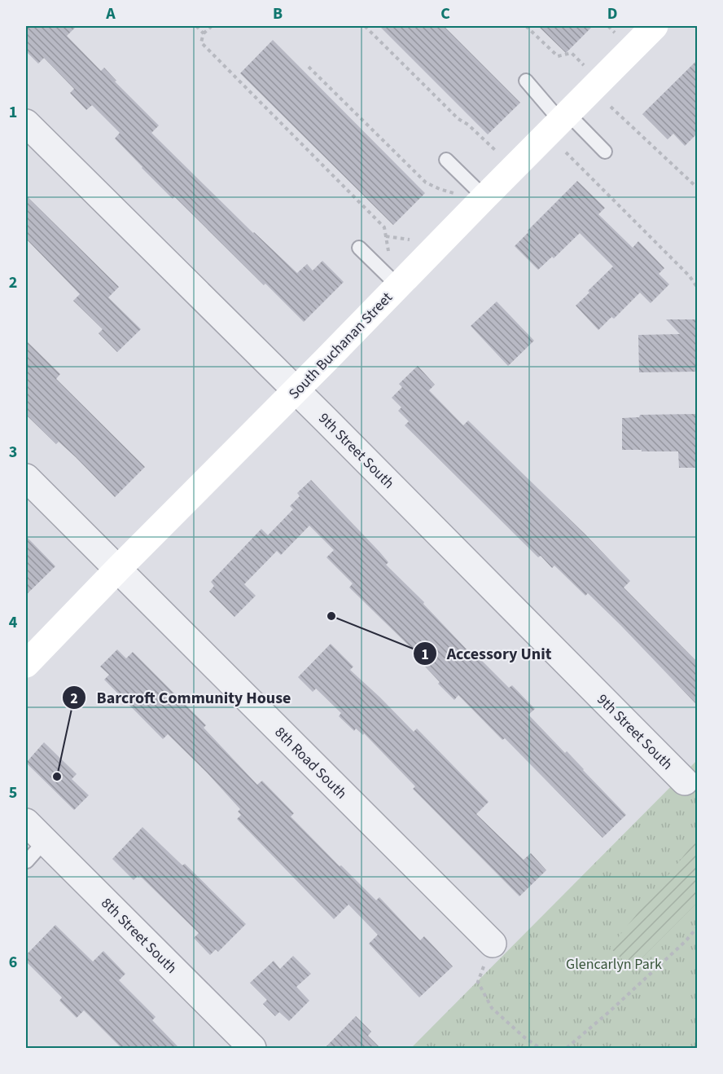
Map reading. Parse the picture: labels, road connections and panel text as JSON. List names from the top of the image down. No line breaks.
{"streets":{"street":["South Buchanan Street","9th Street South","8th Road South","8th Street South"]},"crossings":[["South Buchanan Street","9th Street South"],["South Buchanan Street","8th Road South"]],"parks":["Glencarlyn Park"],"places":["Accessory Unit","Barcroft Community House"],"grid":{"columns":["A","B","C","D"],"rows":["1","2","3","4","5","6"]}}
